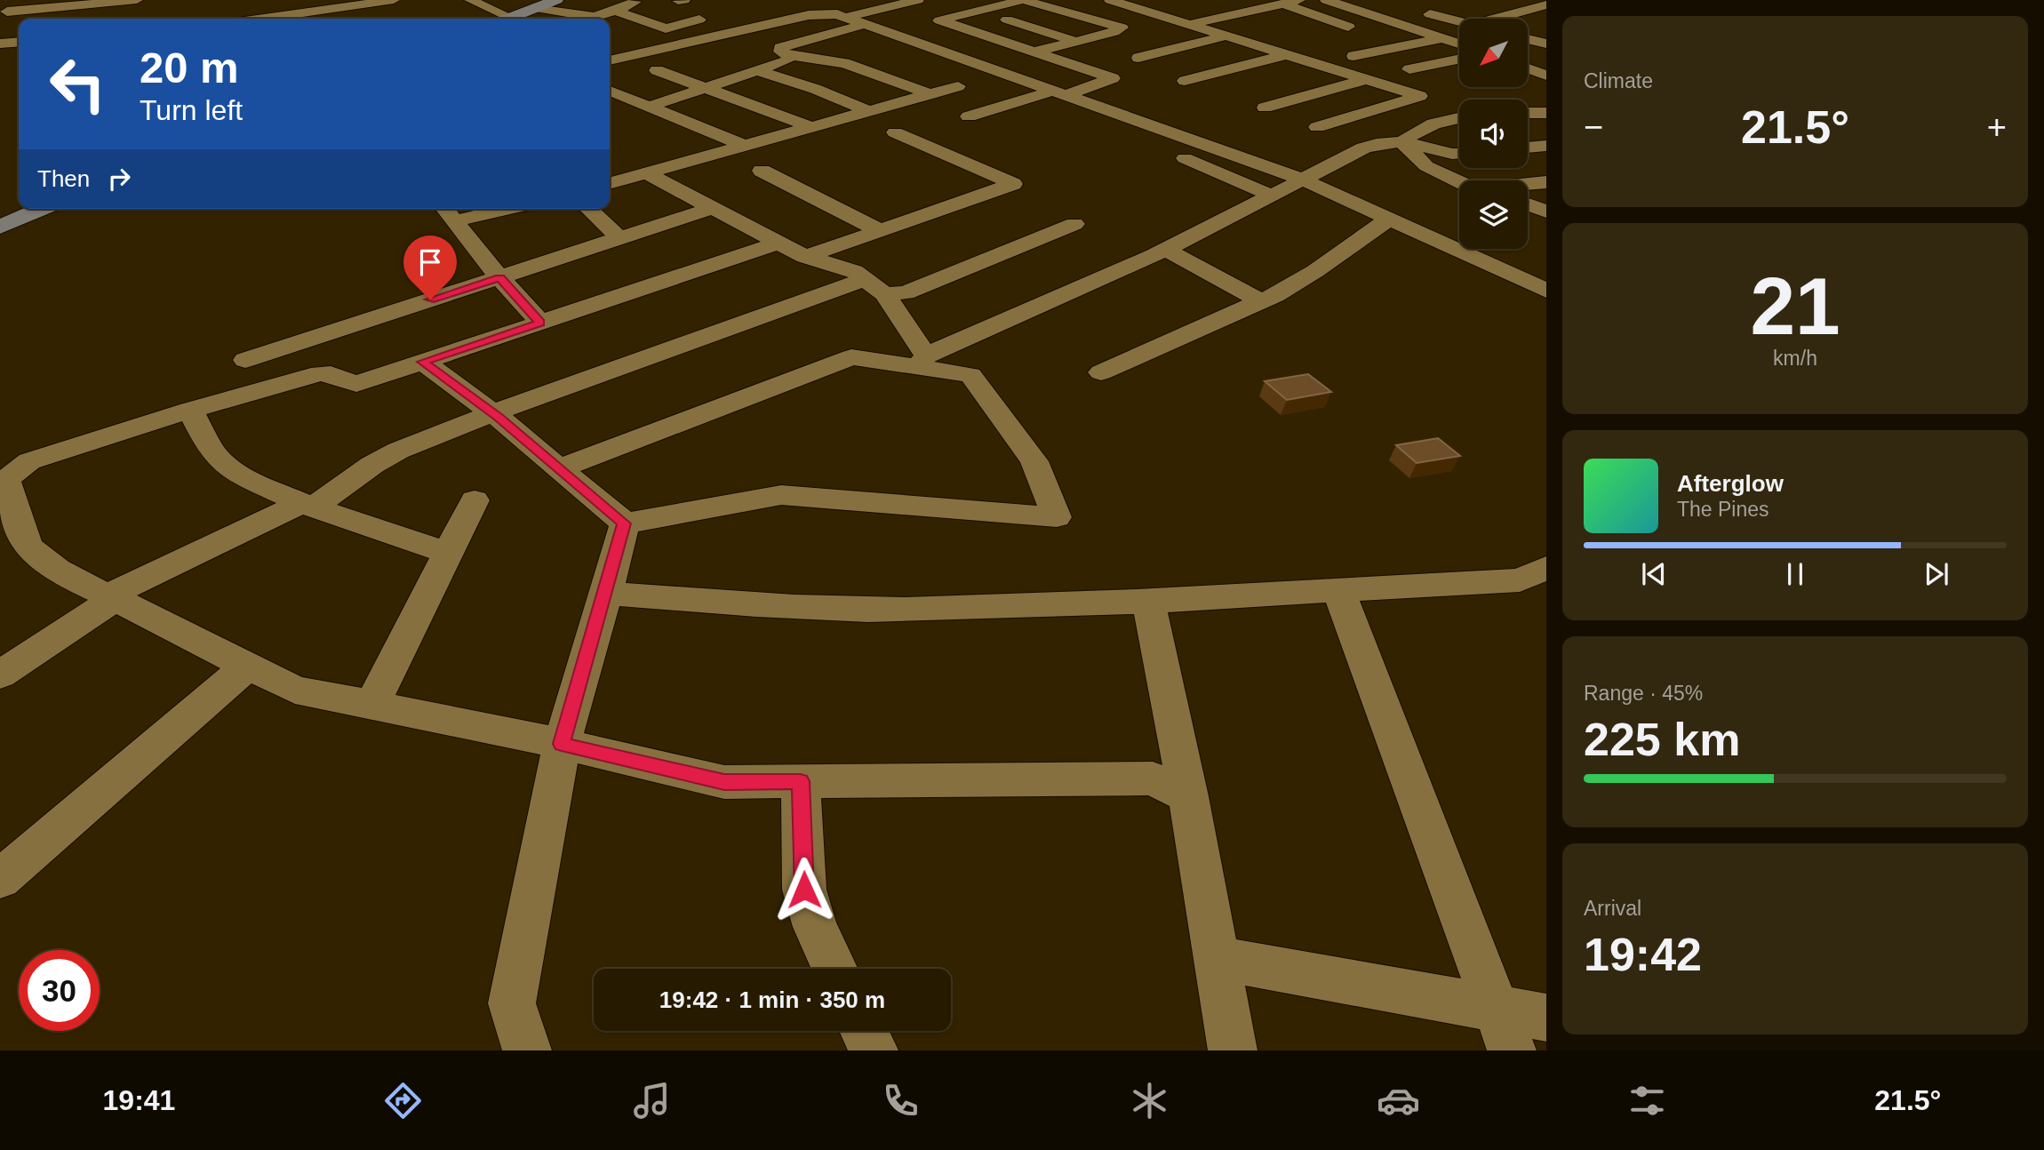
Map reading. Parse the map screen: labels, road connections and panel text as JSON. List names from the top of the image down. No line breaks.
{"north":"bottom left","page":{"tile":["Climate",["21","km/h"],["Range · 45%","225 km"],["Arrival","19:42"]],"turn":["20 m","Turn left"],"heat":["−","21.5°","+"],"then":"Then","song":["Afterglow","The Pines"],"limit":"30","trip":"19:42 · 1 min · 350 m","tabs":["19:41","21.5°"]}}
